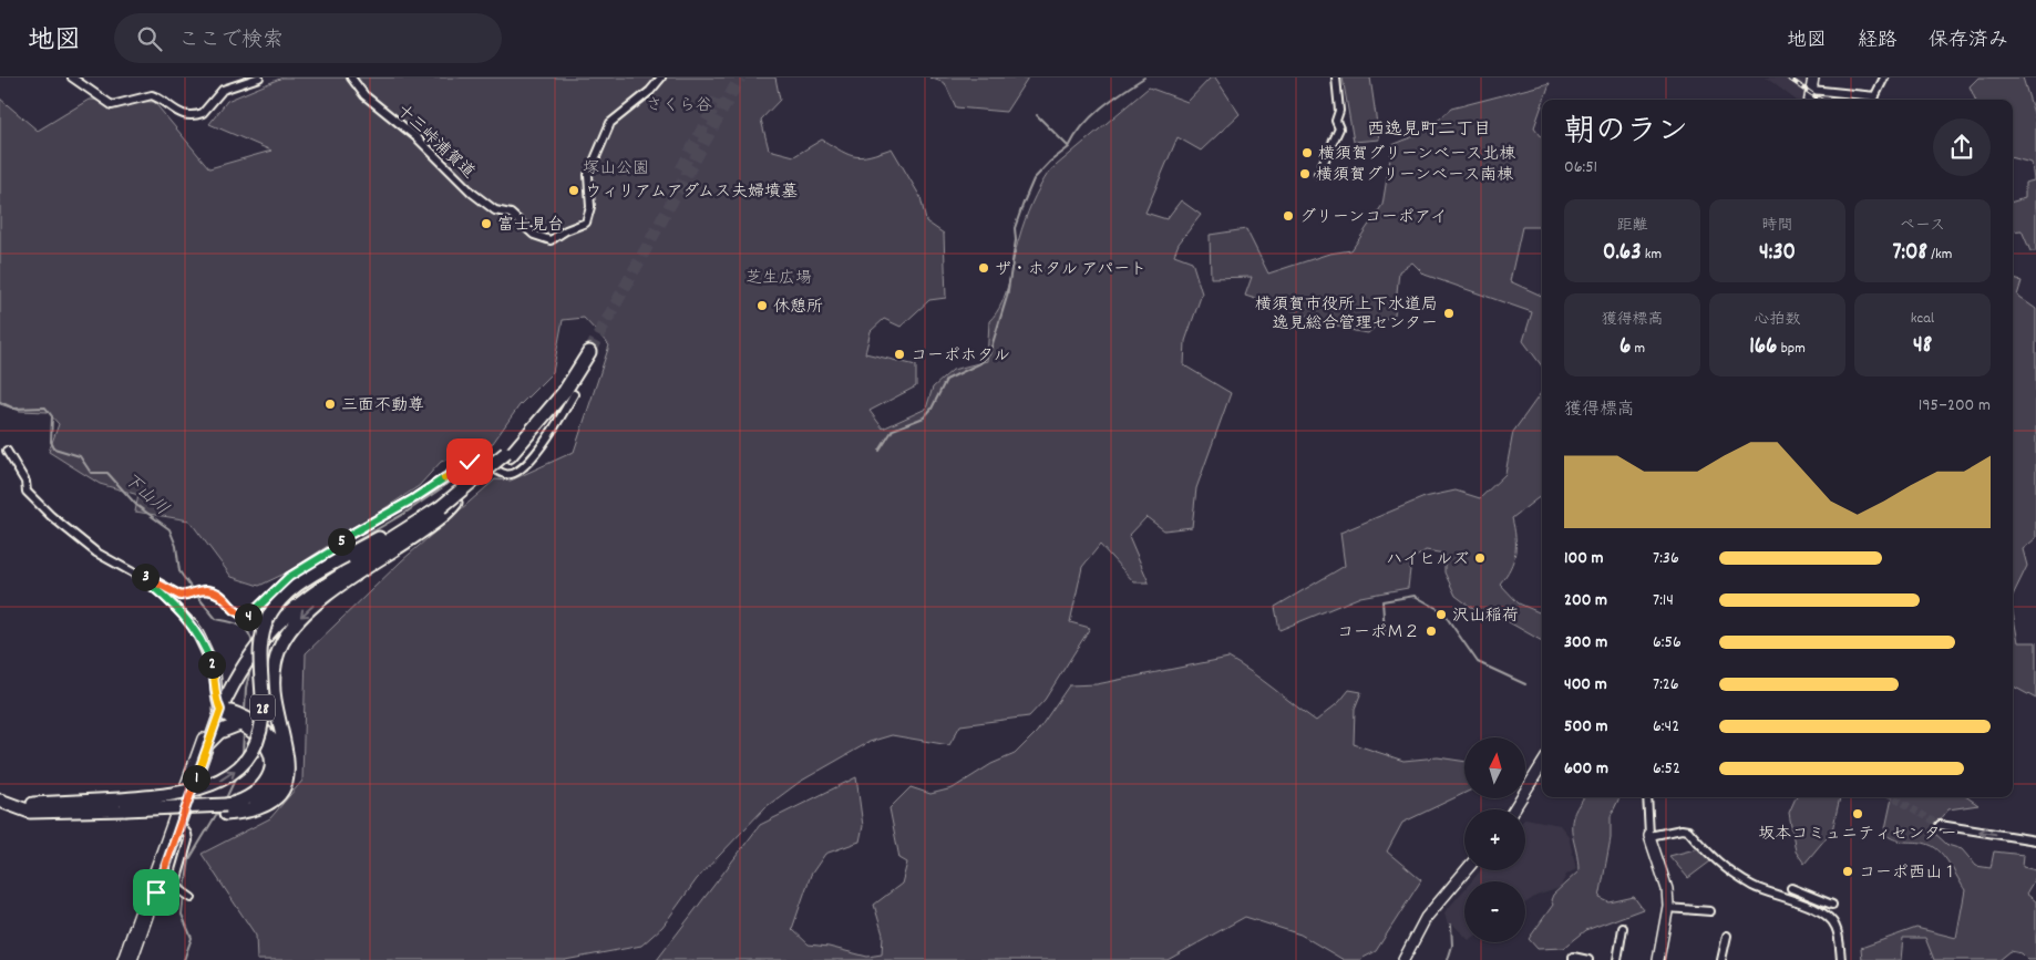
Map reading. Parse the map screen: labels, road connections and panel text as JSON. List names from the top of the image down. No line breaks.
{"streets":{"highway":["28"],"street":["十三峠浦賀道"]},"districts":["西逸見町二丁目"],"water":["下山川"],"parks":["さくら谷","塚山公園","芝生広場"],"places":["横須賀グリーンベース北棟","横須賀グリーンベース南棟","ウィリアムアダムス夫婦墳墓","グリーンコーポアイ","富士見台","ザ・ホタル アパート","休憩所","横須賀市役所上下水道局 逸見総合管理センター","コーポホタル","三面不動尊","ハイヒルズ","沢山稲荷","コーポＭ２","坂本コミュニティセンター","コーポ西山１"],"north":"top","page":{"header":"地図","search":"ここで検索","nav":["地図","経路","保存済み"],"heading":["朝のラン","06:51"],"stats":[["距離","0.63 km"],["時間","4:30"],["ペース","7:08 /km"],["獲得標高","6 m"],["心拍数","166 bpm"],["kcal","48"]],"chart":["獲得標高","195–200 m"],"pins":["5","3","4","2","1"],"list":[{"name":"100 m","note":"7:36"},{"name":"200 m","note":"7:14"},{"name":"300 m","note":"6:56"},{"name":"400 m","note":"7:26"},{"name":"500 m","note":"6:42"},{"name":"600 m","note":"6:52"}],"map_buttons":["+","−"]}}
